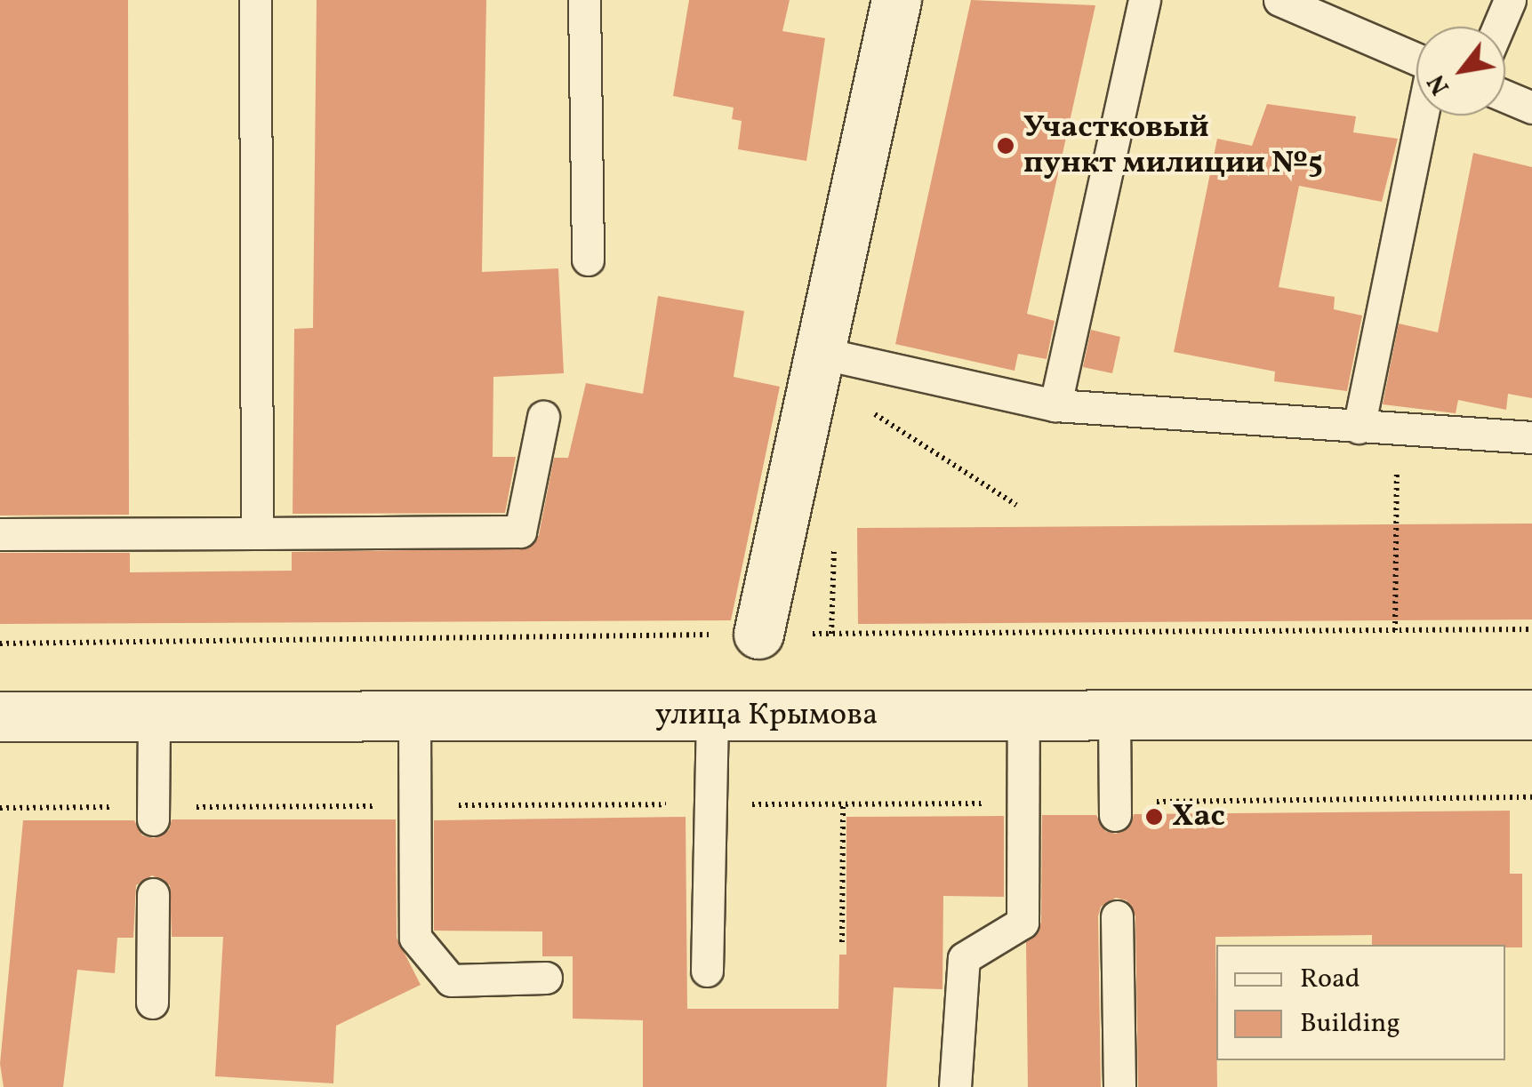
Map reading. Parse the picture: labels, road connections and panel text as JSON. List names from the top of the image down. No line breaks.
{"streets":{"street":["улица Крымова"]},"places":["Участковый пункт милиции №5","Хас"],"legend":["Road","Building"],"north":"bottom left"}
